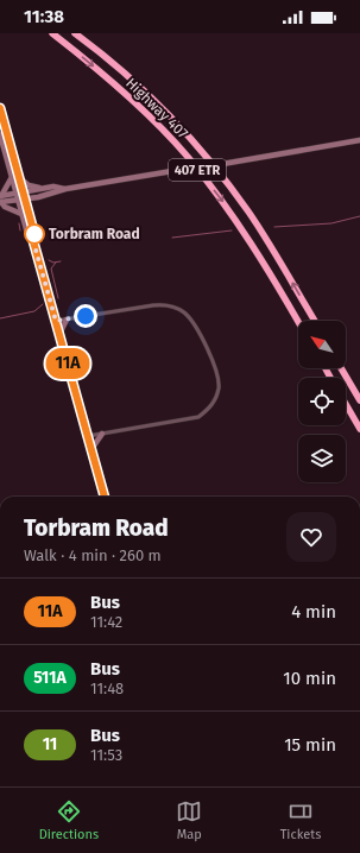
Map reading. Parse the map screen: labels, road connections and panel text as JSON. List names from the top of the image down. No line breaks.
{"streets":{"highway":["Highway 407","407 ETR"]},"places":["Torbram Road"],"lines":["bus line 11A"],"north":"top left","page":{"status":"11:38","on_map":"11A","heading":["Torbram Road","Walk · 4 min · 260 m"],"list":[{"mark":"11A","name":"Bus","note":"11:42","value":"4 min"},{"mark":"511A","name":"Bus","note":"11:48","value":"10 min"},{"mark":"11","name":"Bus","note":"11:53","value":"15 min"}],"tabs":["Directions","Map","Tickets"]}}
